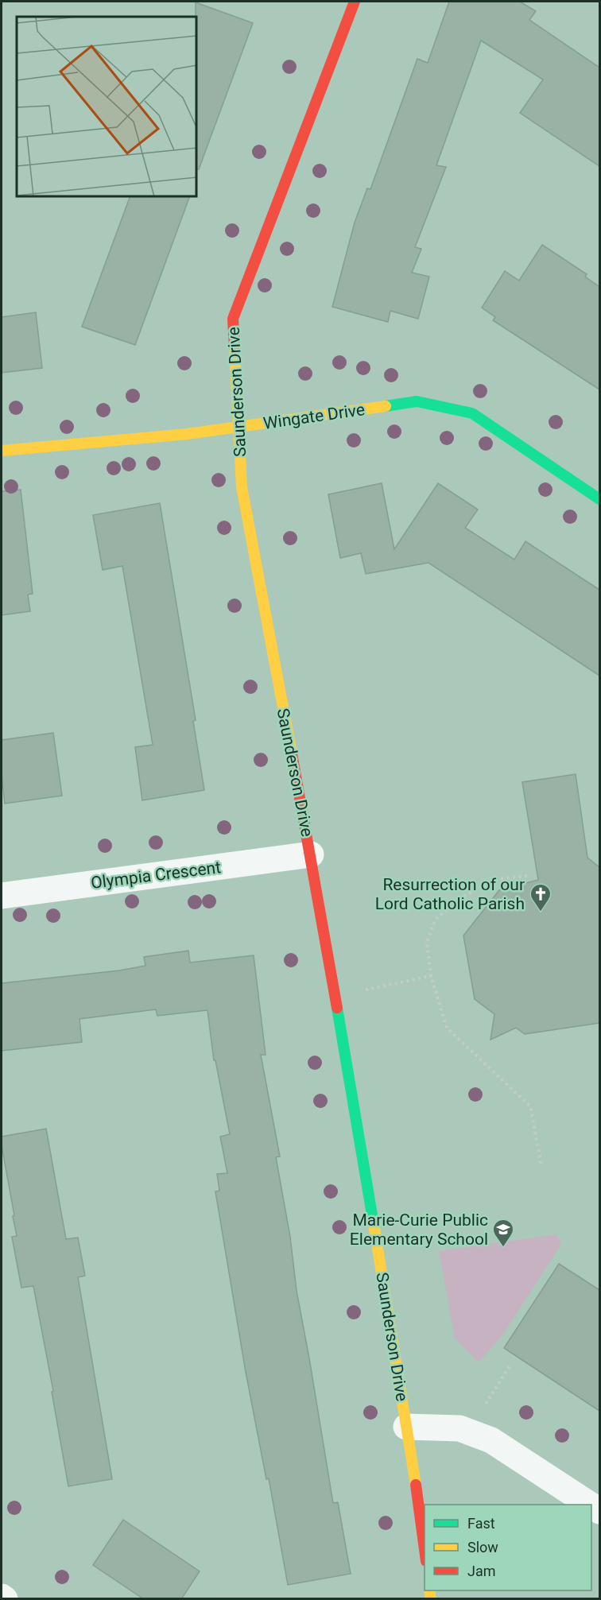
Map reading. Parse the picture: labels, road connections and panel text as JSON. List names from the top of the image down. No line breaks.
{"streets":{"street":["Saunderson Drive","Wingate Drive","Olympia Crescent"]},"crossings":[["Saunderson Drive","Wingate Drive"],["Saunderson Drive","Olympia Crescent"]],"places":{"church":["Resurrection of our Lord Catholic Parish"],"school or university":["Marie-Curie Public Elementary School"]},"legend":["Fast","Slow","Jam"]}
